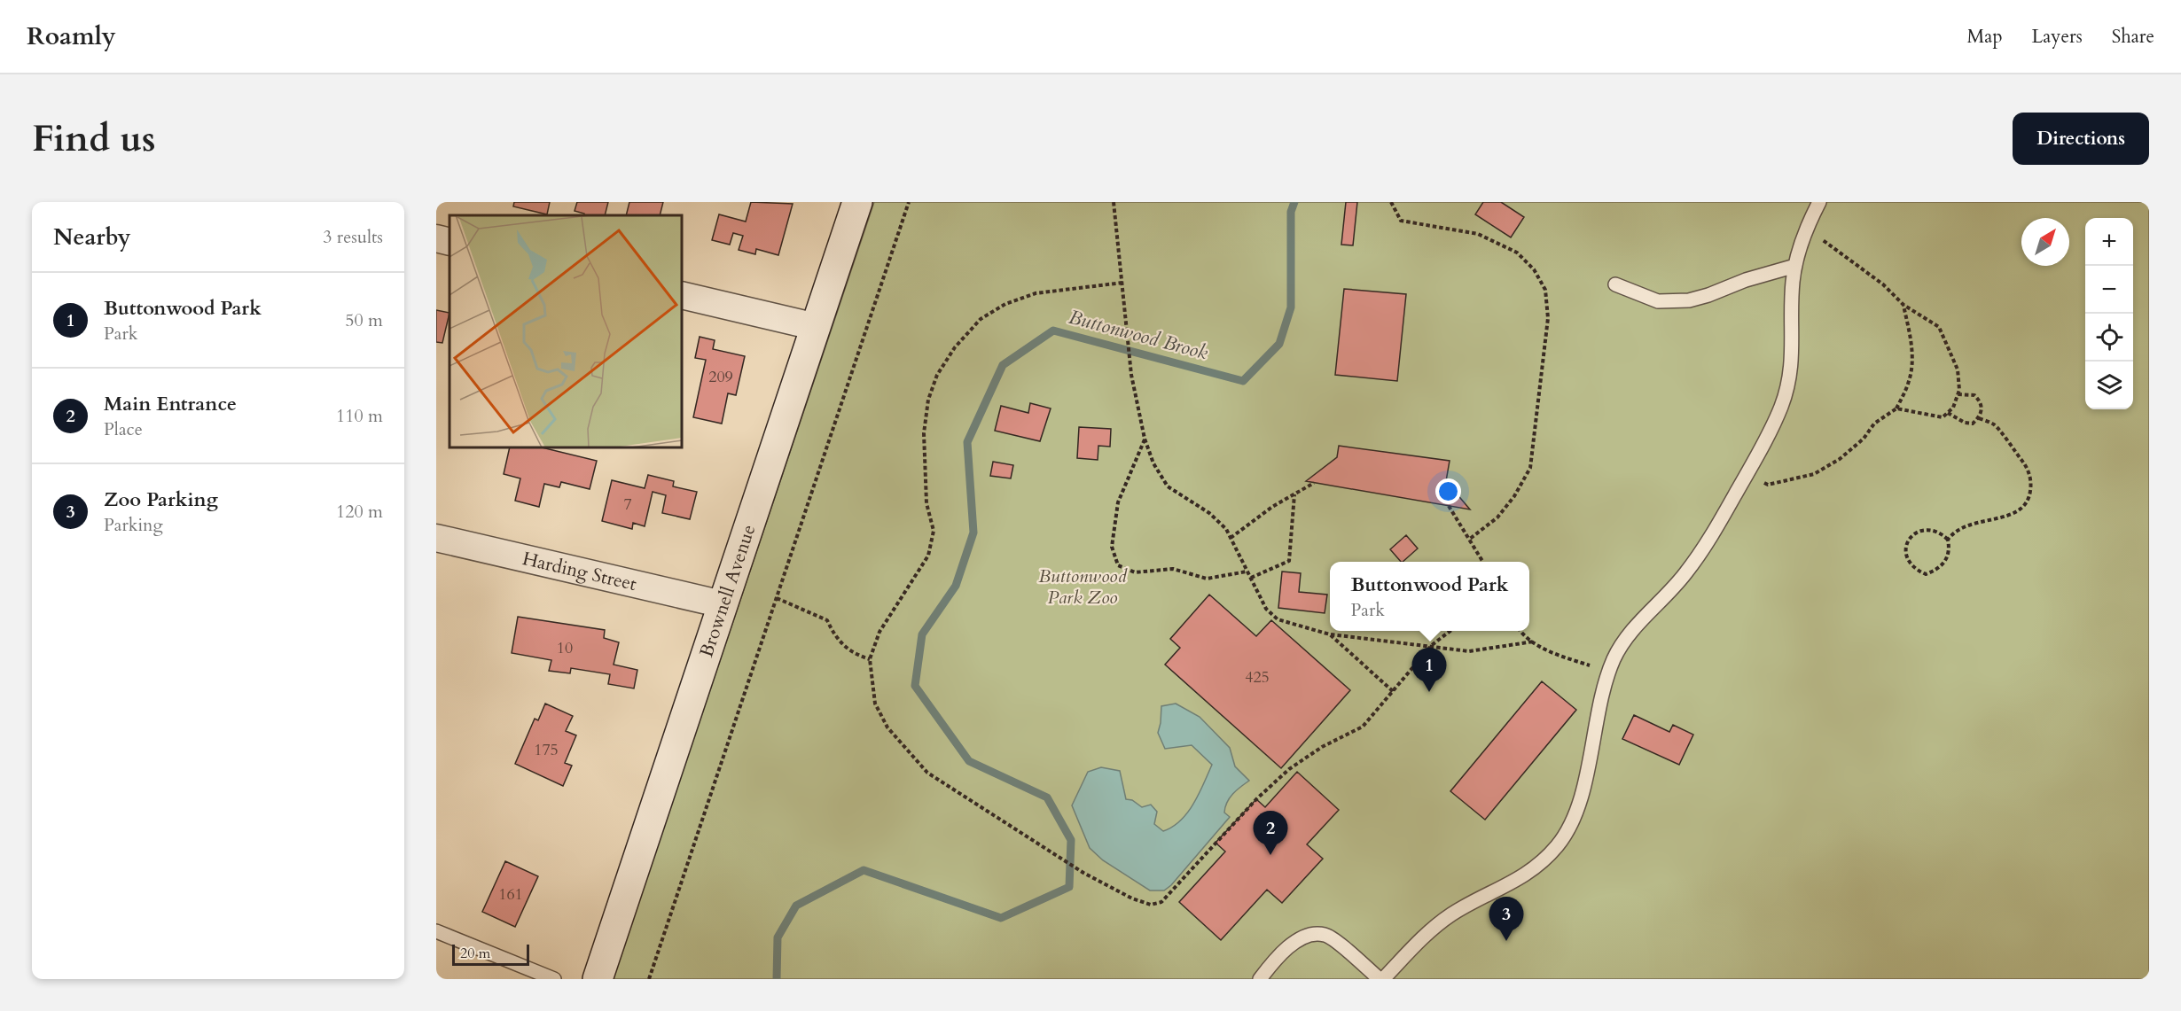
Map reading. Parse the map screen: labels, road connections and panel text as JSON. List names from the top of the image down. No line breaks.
{"streets":{"main road":["Brownell Avenue"],"street":["Harding Street"]},"crossings":[["Harding Street","Brownell Avenue"]],"water":["Buttonwood Brook"],"parks":["Buttonwood Park Zoo"],"house_numbers":["209","7","10","425","175","161"],"scale_bar":"20 m","north":"top right","page":{"header":"Roamly","nav":["Map","Layers","Share"],"buttons":"Directions","title":"Find us","heading":["Nearby","3 results"],"map_buttons":["+","−"],"list":[{"mark":"1","name":"Buttonwood Park","note":"Park","value":"50 m"},{"mark":"2","name":"Main Entrance","note":"Place","value":"110 m"},{"mark":"3","name":"Zoo Parking","note":"Parking","value":"120 m"}],"popup":["Buttonwood Park","Park"],"pins":["1","2","3"],"scale":"20 m"}}
